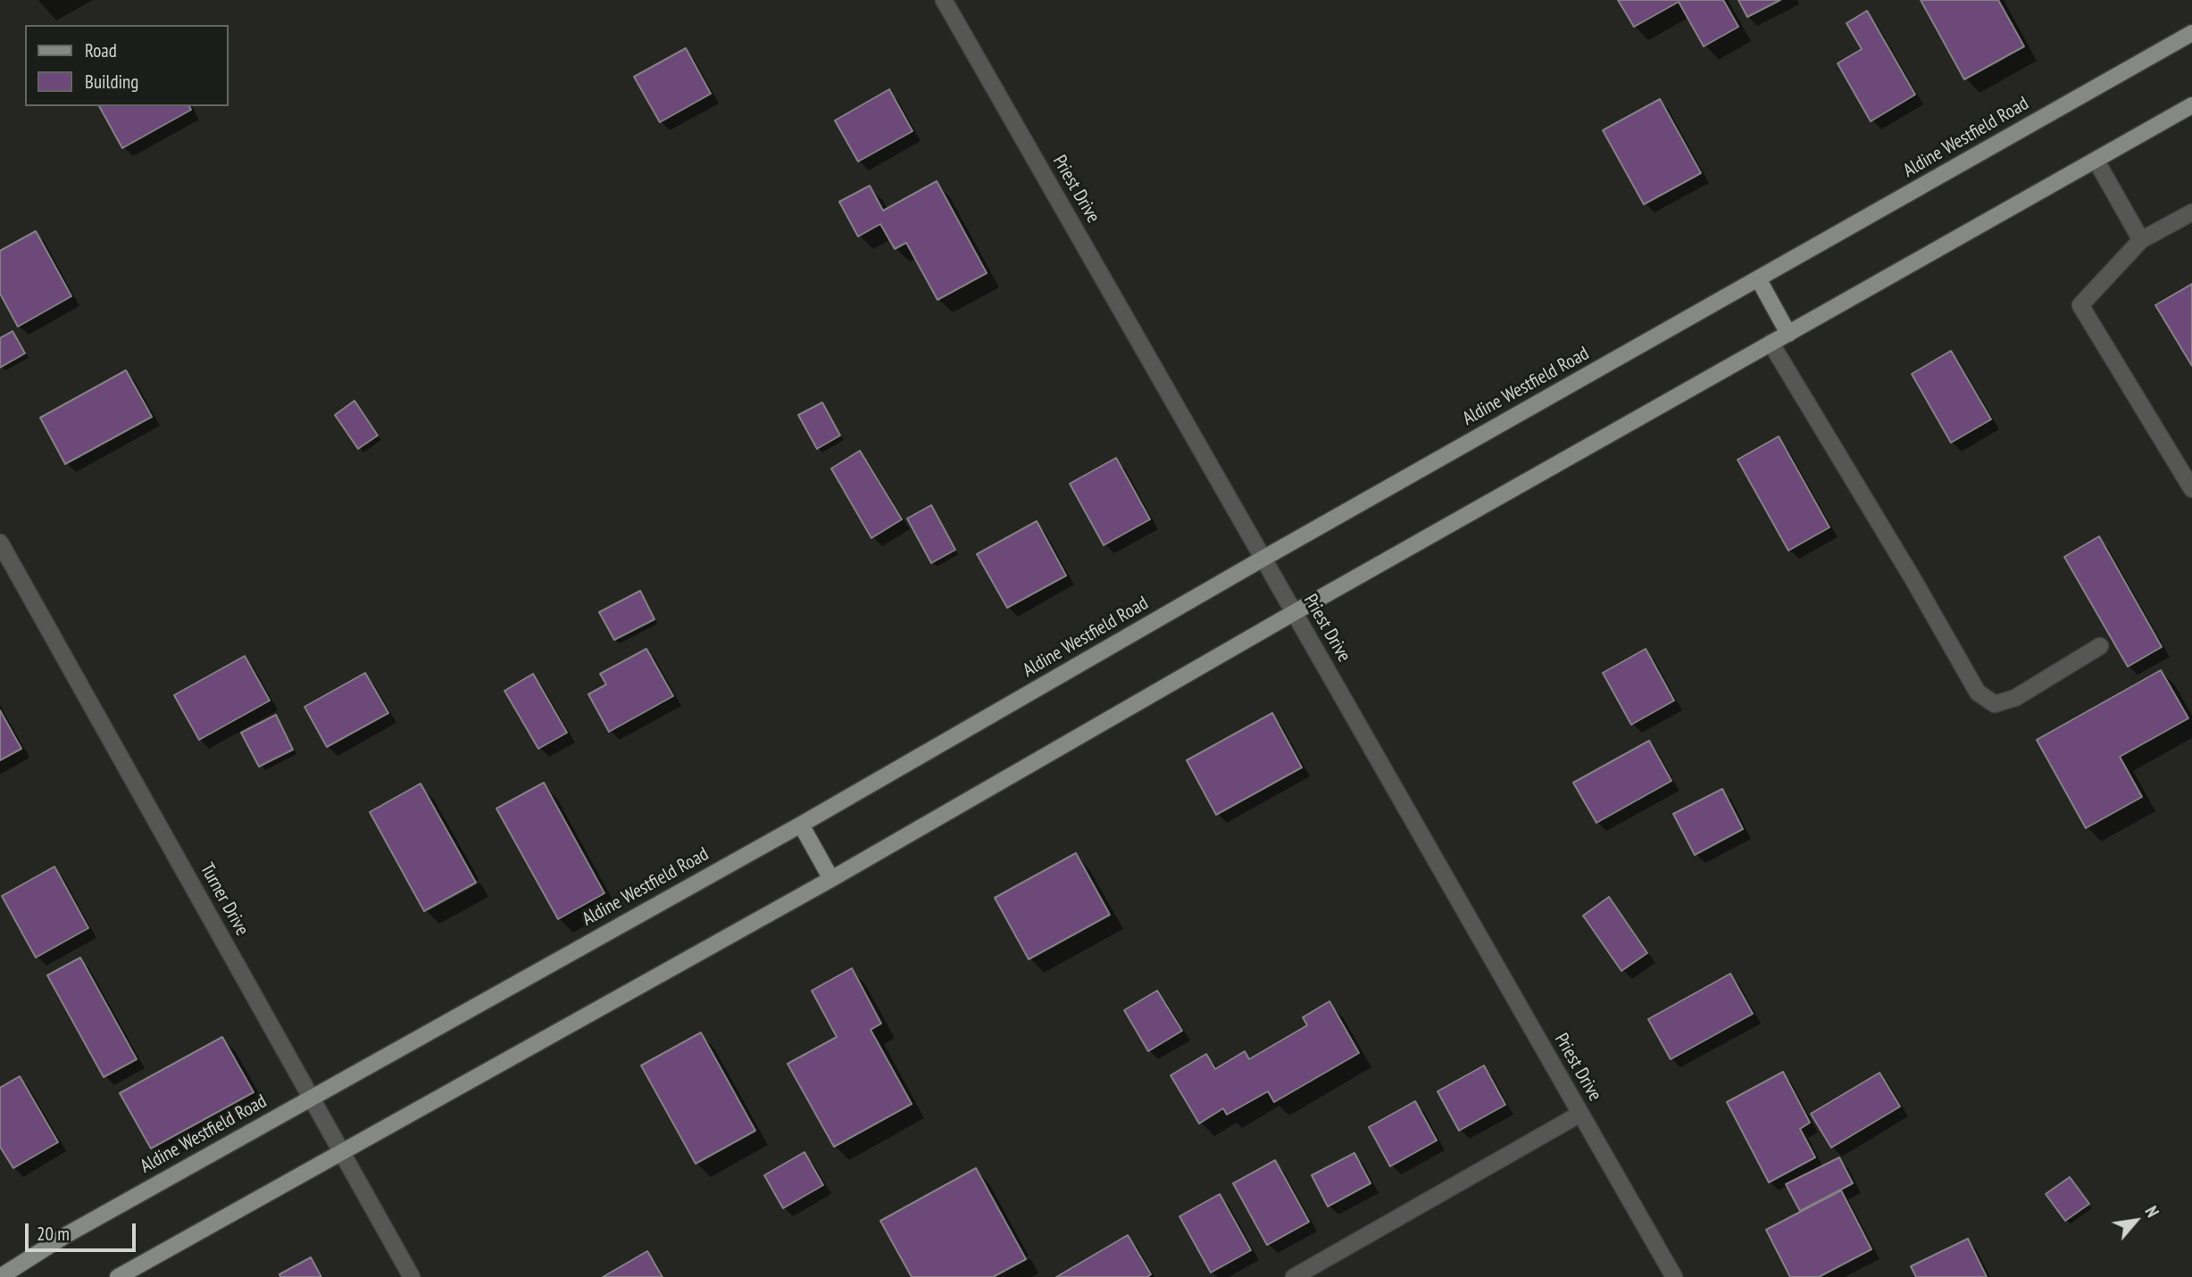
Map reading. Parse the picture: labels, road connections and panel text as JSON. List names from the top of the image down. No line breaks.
{"streets":{"main road":["Aldine Westfield Road"],"street":["Priest Drive","Turner Drive"]},"crossings":[["Aldine Westfield Road","Priest Drive"],["Aldine Westfield Road","Turner Drive"]],"legend":["Road","Building"],"scale_bar":"20 m","north":"top right"}
